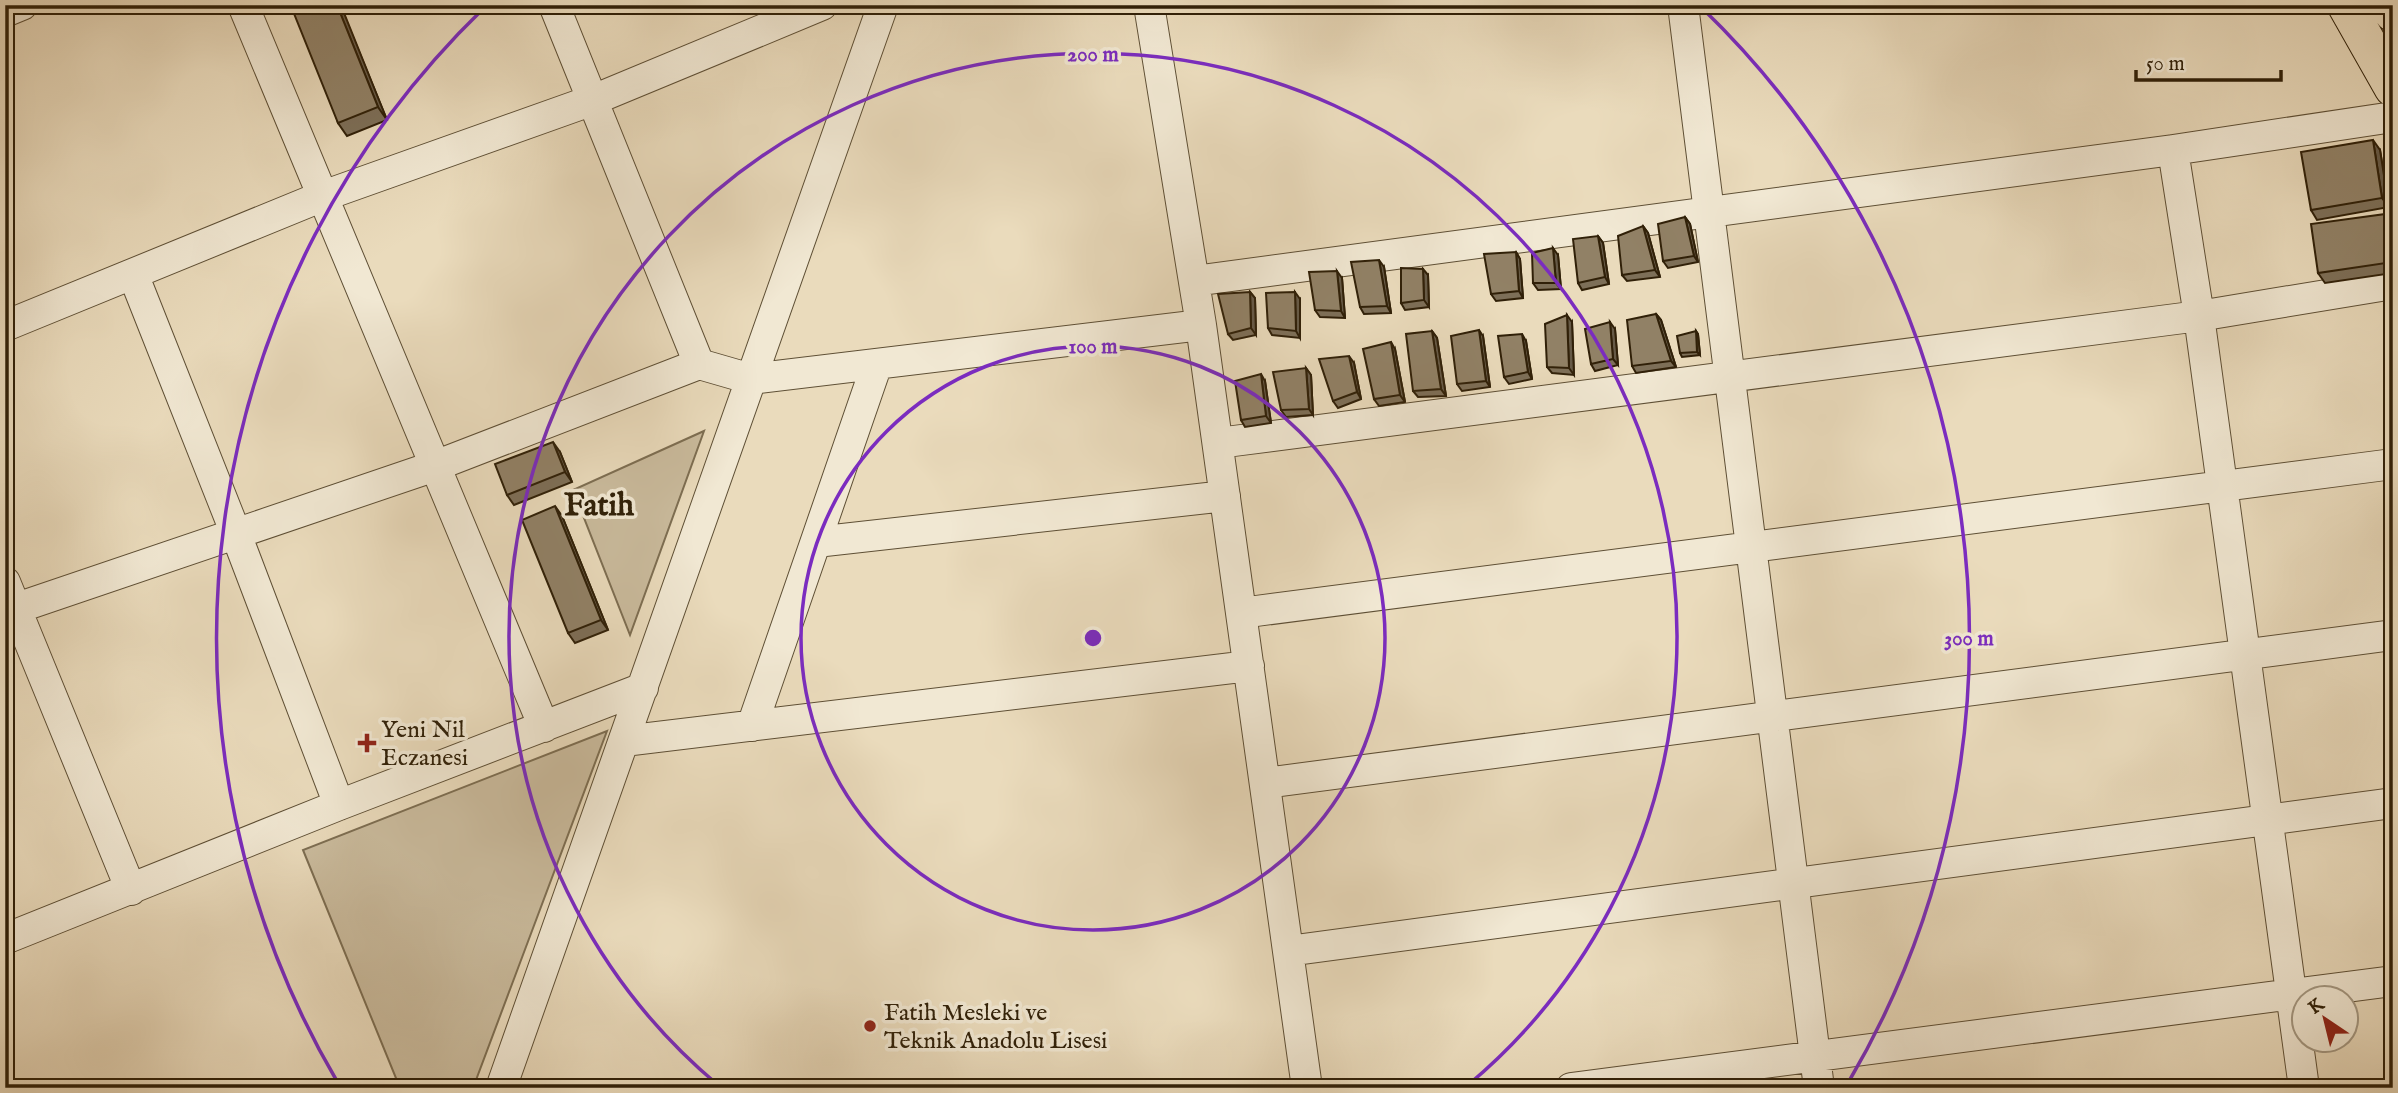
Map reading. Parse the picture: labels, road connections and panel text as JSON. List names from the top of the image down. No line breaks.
{"districts":["Fatih"],"places":{"health":["Yeni Nil Eczanesi"],"other":["Fatih Mesleki ve Teknik Anadolu Lisesi"]},"scale_bar":"50 m","north":"top left","rings":["200 m","100 m","300 m"]}
